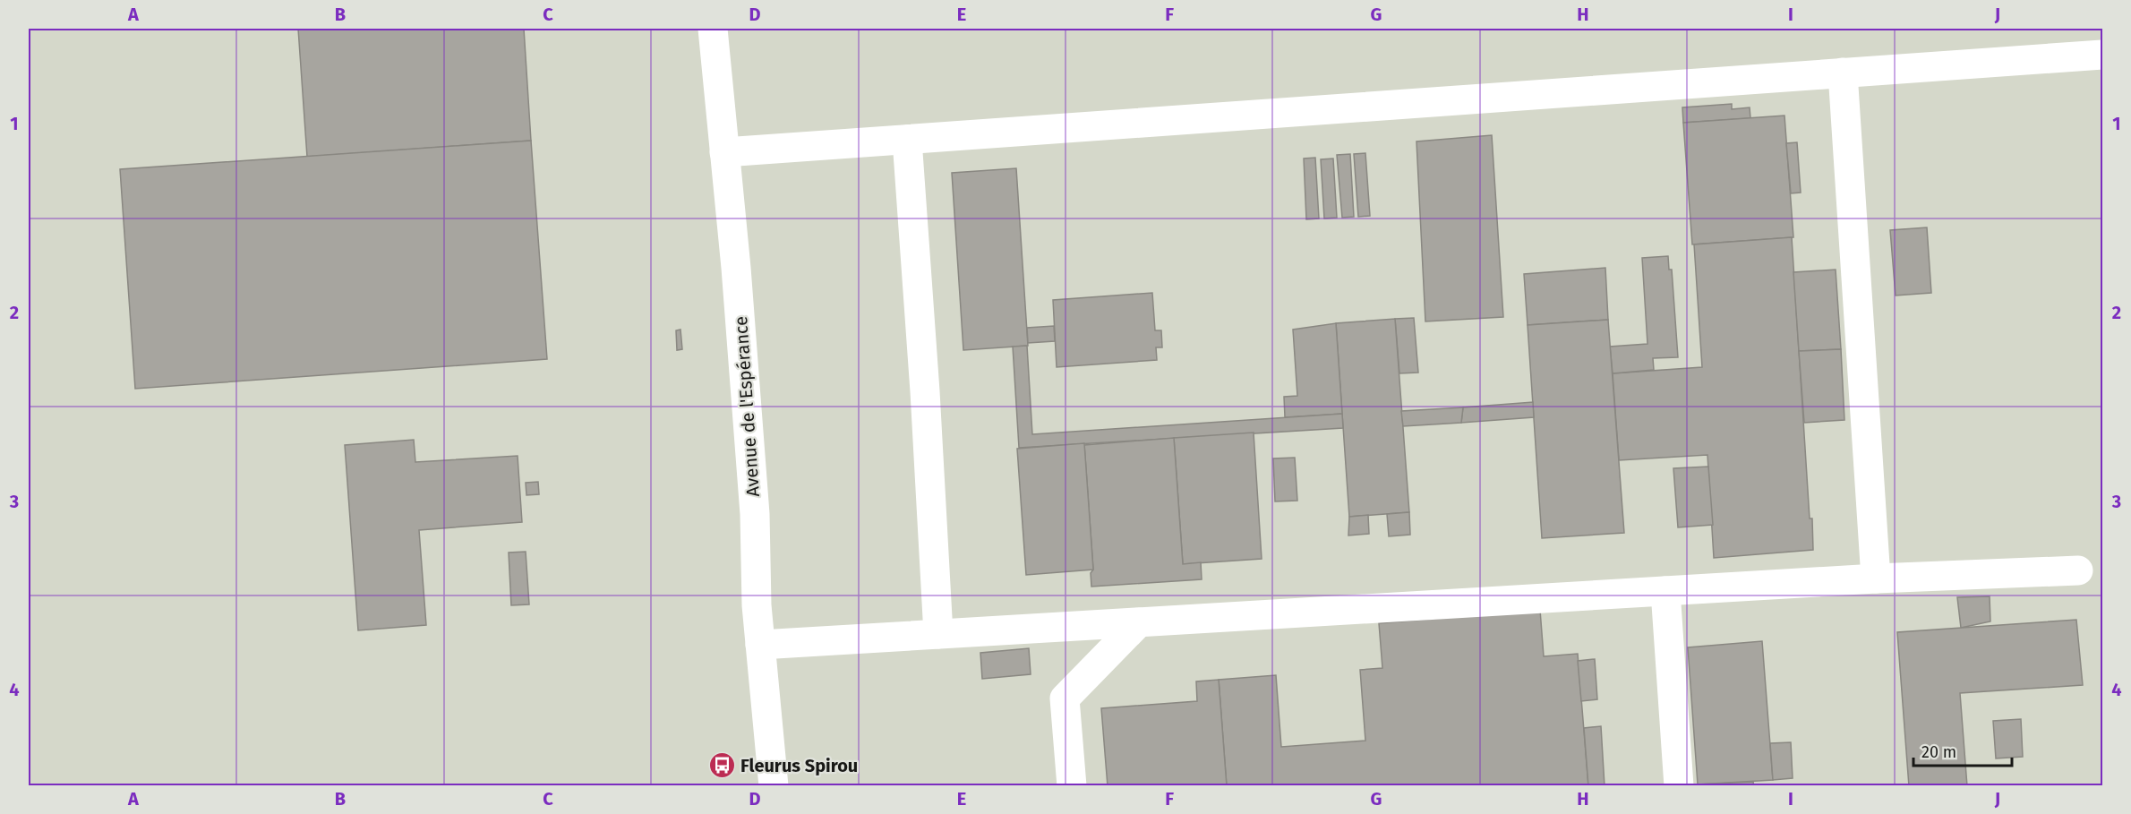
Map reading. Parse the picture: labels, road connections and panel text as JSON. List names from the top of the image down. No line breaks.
{"streets":{"street":["Avenue de l'Espérance"]},"places":{"bus stop":["Fleurus Spirou"]},"scale_bar":"20 m","grid":{"columns":["A","B","C","D","E","F","G","H","I","J"],"rows":["1","2","3","4"]}}
